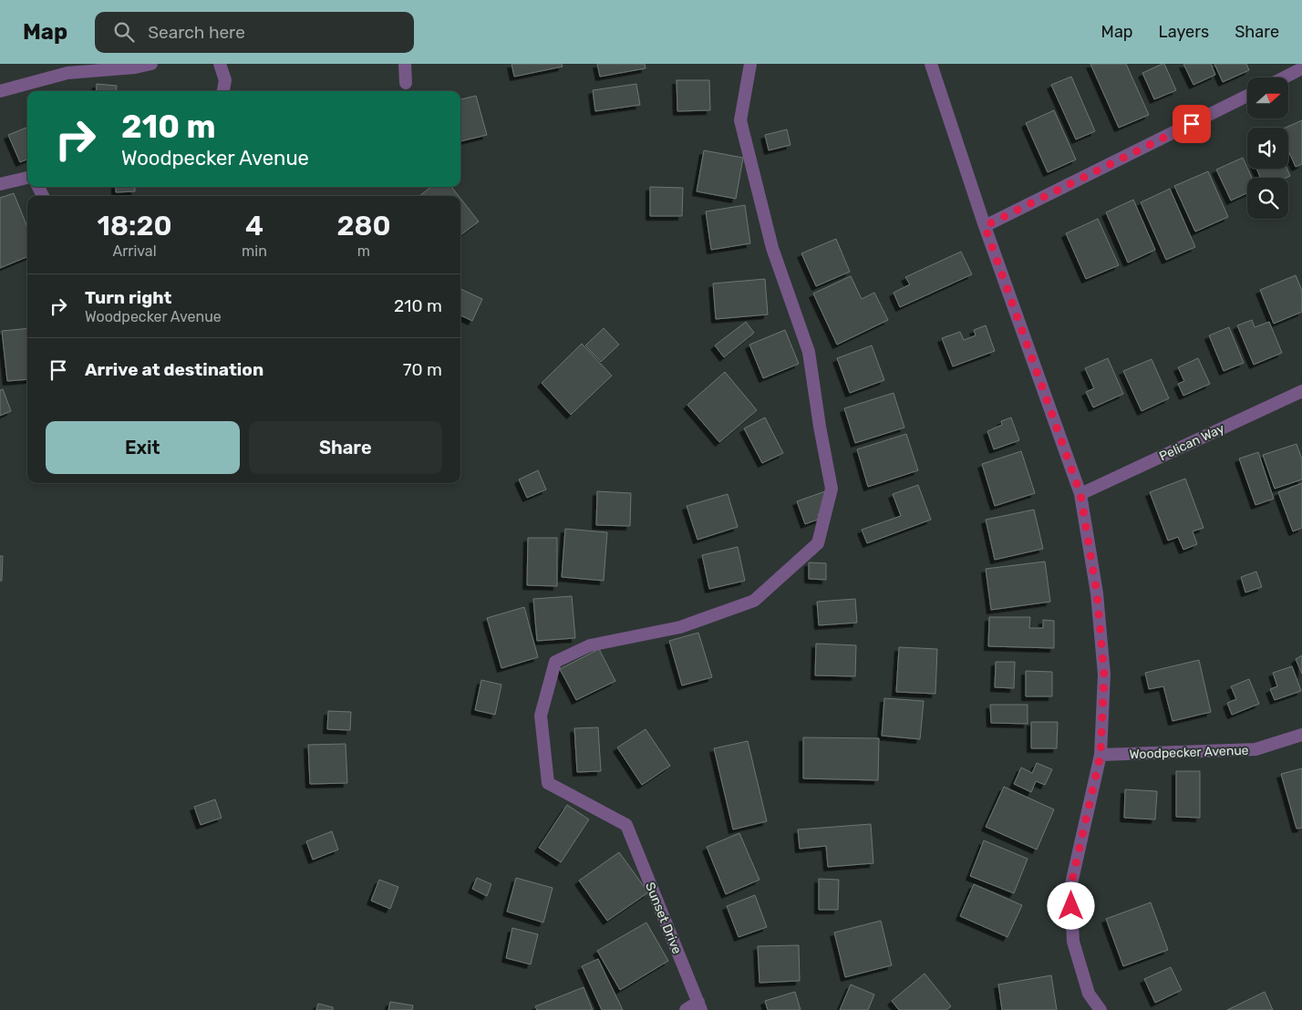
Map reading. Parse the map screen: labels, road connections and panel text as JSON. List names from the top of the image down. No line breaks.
{"streets":{"street":["Pelican Way","Woodpecker Avenue","Sunset Drive"]},"north":"right","page":{"header":"Map","search":"Search here","nav":["Map","Layers","Share"],"turn":["210 m","Woodpecker Avenue"],"eta":["18:20","Arrival","4","min","280","m"],"list":[{"name":"Turn right","note":"Woodpecker Avenue","value":"210 m"},{"name":"Arrive at destination","value":"70 m"}],"buttons":["Exit","Share"]}}
